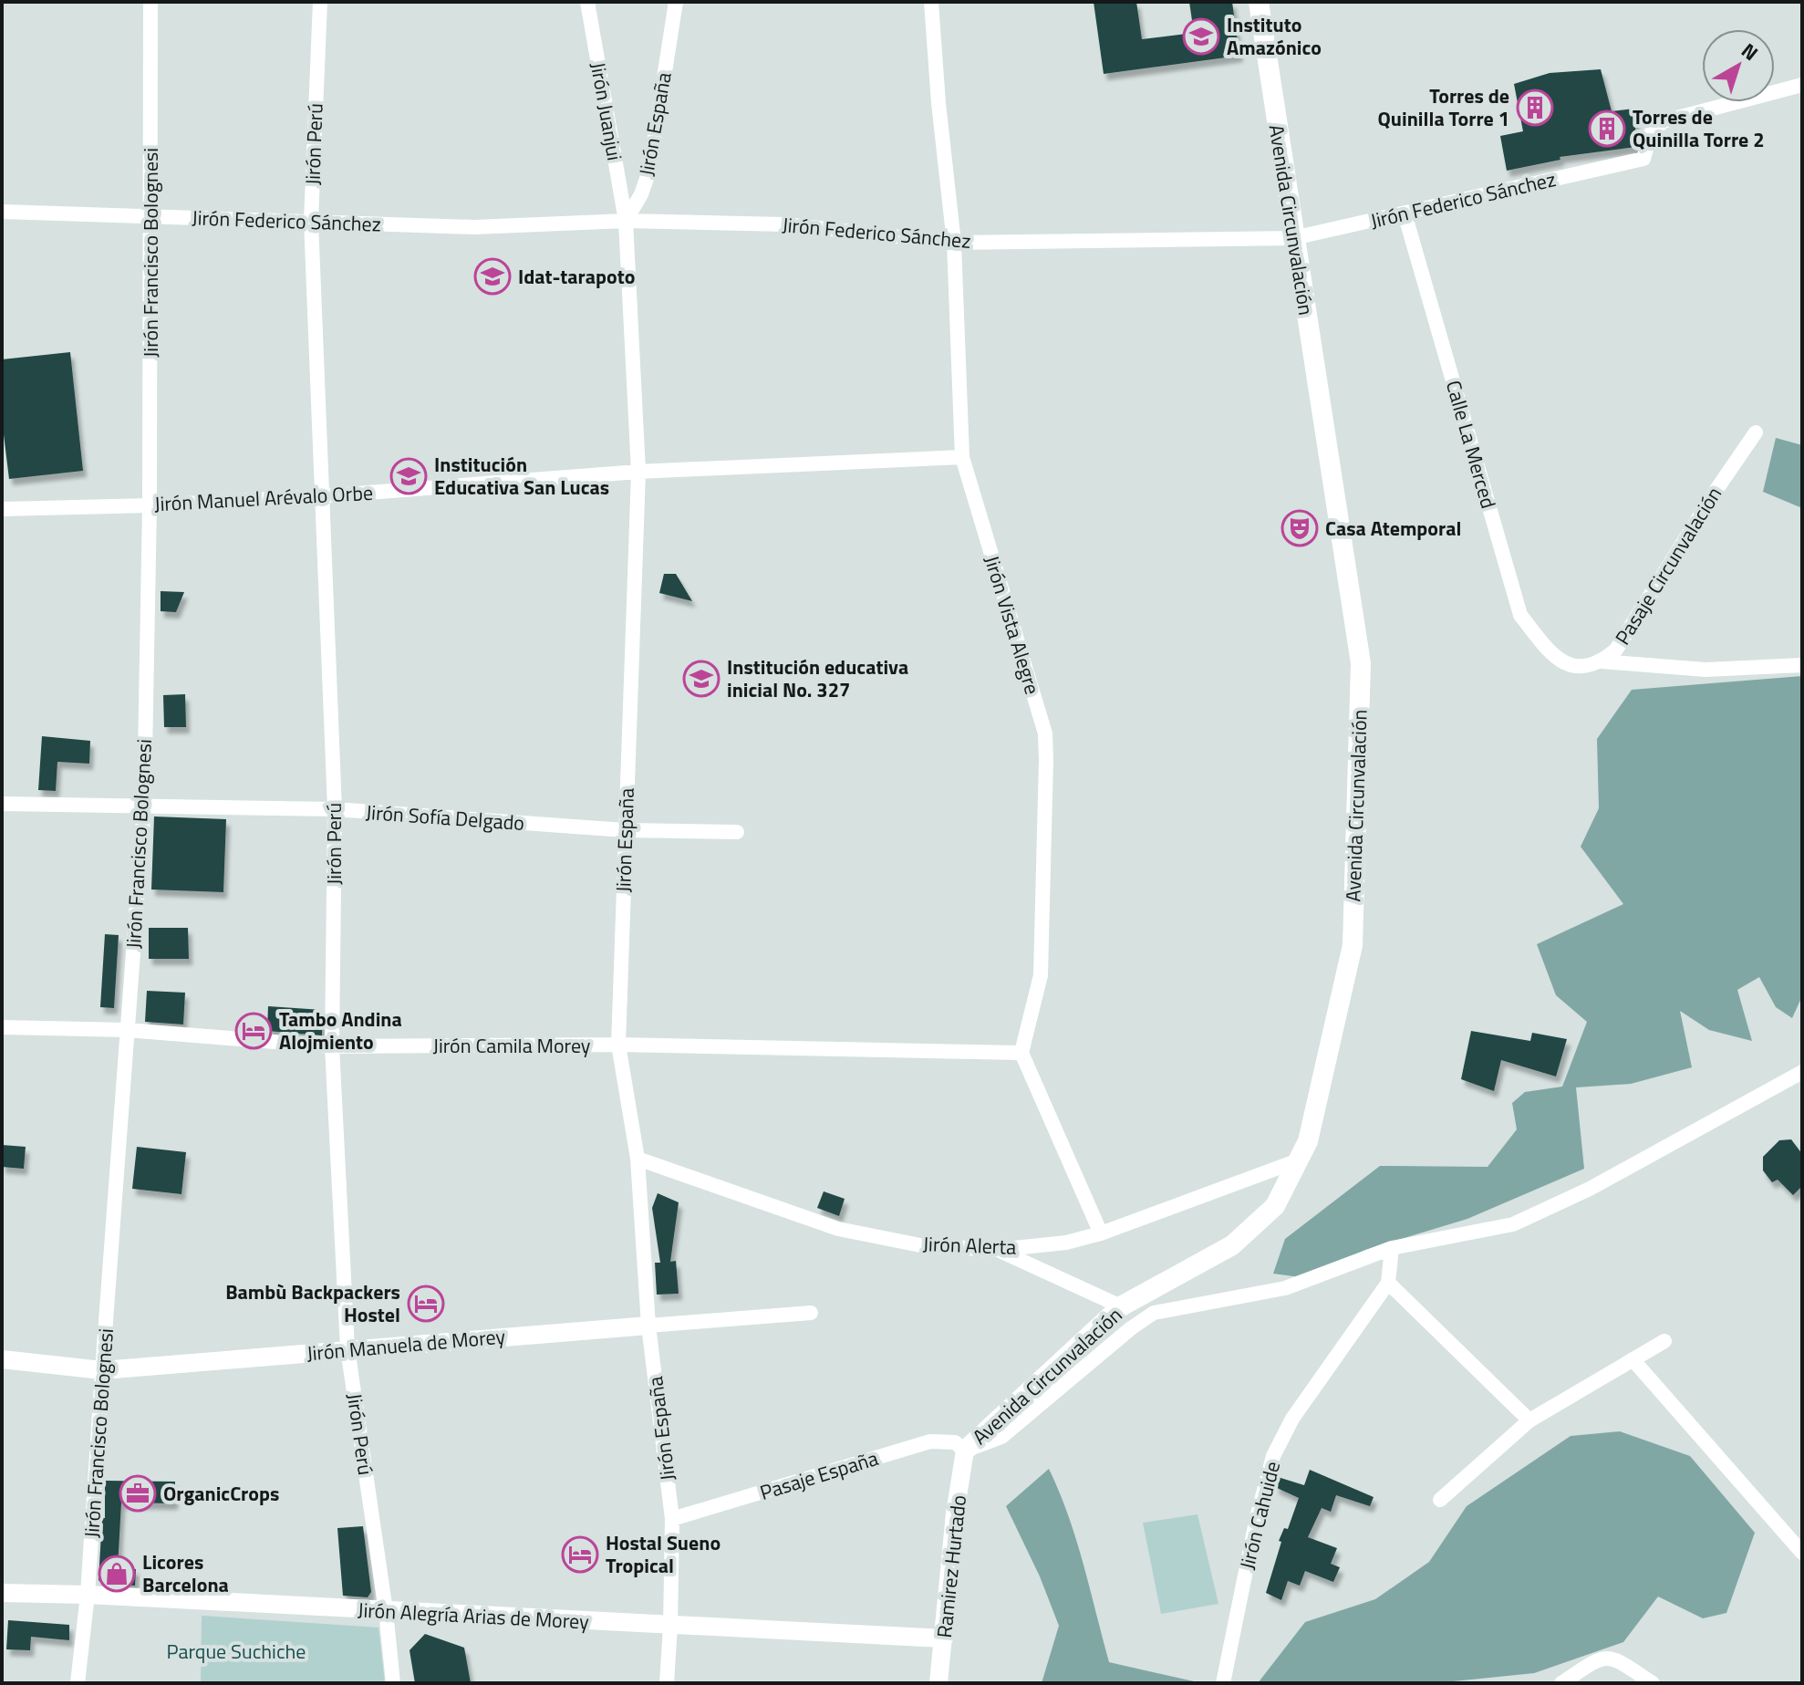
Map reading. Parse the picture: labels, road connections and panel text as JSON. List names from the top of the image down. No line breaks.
{"streets":{"main road":["Avenida Circunvalación"],"street":["Jirón Juanjui","Jirón España","Jirón Perú","Jirón Federico Sánchez","Jirón Francisco Bolognesi","Calle La Merced","Jirón Manuel Arévalo Orbe","Pasaje Circunvalación","Jirón Vista Alegre","Jirón Sofía Delgado","Jirón Camila Morey","Jirón Alerta","Jirón Manuela de Morey","Pasaje España","Jirón Cahuide","Ramirez Hurtado","Jirón Alegría Arias de Morey"]},"crossings":[["Jirón Juanjui","Jirón España"],["Jirón Juanjui","Jirón Federico Sánchez"],["Jirón España","Jirón Federico Sánchez"],["Jirón España","Jirón Manuel Arévalo Orbe"],["Jirón España","Jirón Sofía Delgado"],["Jirón España","Jirón Camila Morey"],["Jirón España","Jirón Alerta"],["Jirón España","Jirón Manuela de Morey"],["Jirón España","Pasaje España"],["Jirón España","Jirón Alegría Arias de Morey"],["Jirón Perú","Jirón Federico Sánchez"],["Jirón Perú","Jirón Manuel Arévalo Orbe"],["Jirón Perú","Jirón Sofía Delgado"],["Jirón Perú","Jirón Camila Morey"],["Jirón Perú","Jirón Manuela de Morey"],["Jirón Perú","Jirón Alegría Arias de Morey"],["Jirón Federico Sánchez","Avenida Circunvalación"],["Jirón Federico Sánchez","Jirón Francisco Bolognesi"],["Jirón Federico Sánchez","Calle La Merced"],["Jirón Federico Sánchez","Jirón Vista Alegre"],["Avenida Circunvalación","Jirón Alerta"],["Avenida Circunvalación","Pasaje España"],["Avenida Circunvalación","Ramirez Hurtado"],["Jirón Francisco Bolognesi","Jirón Manuel Arévalo Orbe"],["Jirón Francisco Bolognesi","Jirón Sofía Delgado"],["Jirón Francisco Bolognesi","Jirón Camila Morey"],["Jirón Francisco Bolognesi","Jirón Manuela de Morey"],["Jirón Francisco Bolognesi","Jirón Alegría Arias de Morey"],["Calle La Merced","Pasaje Circunvalación"],["Jirón Manuel Arévalo Orbe","Jirón Vista Alegre"],["Jirón Vista Alegre","Jirón Camila Morey"],["Pasaje España","Ramirez Hurtado"],["Ramirez Hurtado","Jirón Alegría Arias de Morey"]],"parks":["Parque Suchiche"],"places":{"school or university":["Instituto Amazónico","Idat-tarapoto","Institución Educativa San Lucas","Institución educativa inicial No. 327"],"building":["Torres de Quinilla Torre 1","Torres de Quinilla Torre 2"],"theatre":["Casa Atemporal"],"hotel":["Tambo Andina Alojmiento","Bambù Backpackers Hostel","Hostal Sueno Tropical"],"office":["OrganicCrops"],"shop":["Licores Barcelona"]},"north":"top right"}
